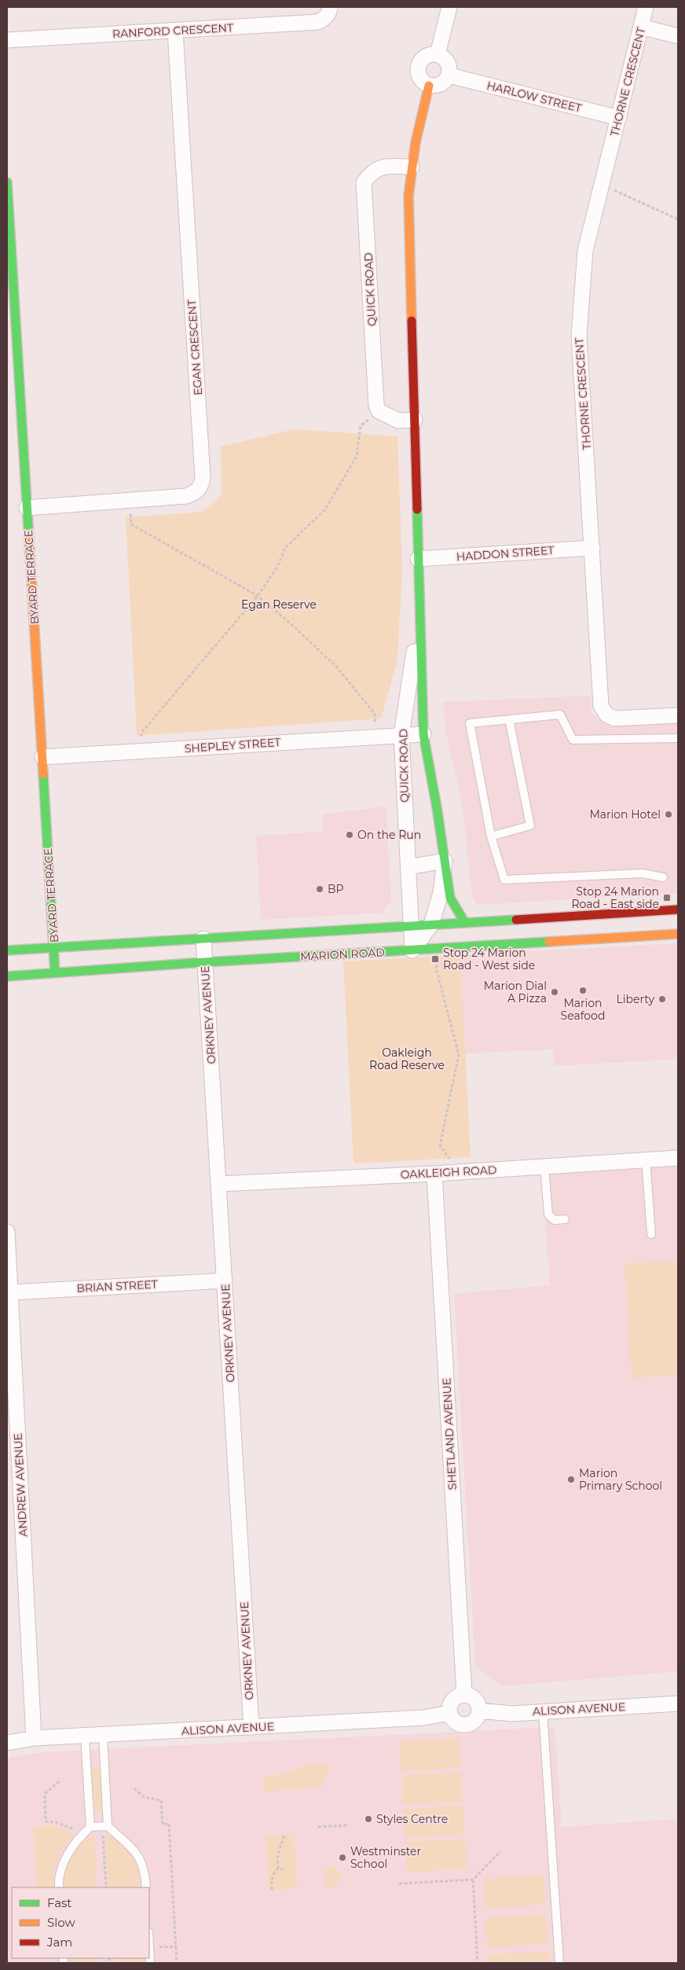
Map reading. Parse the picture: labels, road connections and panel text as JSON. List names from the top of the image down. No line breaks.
{"streets":{"street":["RANFORD CRESCENT","THORNE CRESCENT","HARLOW STREET","QUICK ROAD","EGAN CRESCENT","HADDON STREET","BYARD TERRACE","SHEPLEY STREET","MARION ROAD","ORKNEY AVENUE","OAKLEIGH ROAD","BRIAN STREET","SHETLAND AVENUE","ANDREW AVENUE","ALISON AVENUE"]},"crossings":[["RANFORD CRESCENT","EGAN CRESCENT"],["THORNE CRESCENT","HARLOW STREET"],["THORNE CRESCENT","HADDON STREET"],["HARLOW STREET","QUICK ROAD"],["QUICK ROAD","HADDON STREET"],["QUICK ROAD","SHEPLEY STREET"],["QUICK ROAD","MARION ROAD"],["EGAN CRESCENT","BYARD TERRACE"],["BYARD TERRACE","SHEPLEY STREET"],["BYARD TERRACE","MARION ROAD"],["MARION ROAD","ORKNEY AVENUE"],["ORKNEY AVENUE","OAKLEIGH ROAD"],["ORKNEY AVENUE","BRIAN STREET"],["ORKNEY AVENUE","ALISON AVENUE"],["OAKLEIGH ROAD","SHETLAND AVENUE"],["BRIAN STREET","ANDREW AVENUE"],["SHETLAND AVENUE","ALISON AVENUE"],["ANDREW AVENUE","ALISON AVENUE"]],"parks":["Egan Reserve","Oakleigh Road Reserve"],"places":{"other":["Marion Hotel","On the Run","BP","Marion Seafood","Marion Dial A Pizza","Liberty","Marion Primary School","Styles Centre","Westminster School"],"transit":["Stop 24 Marion Road - East side","Stop 24 Marion Road - West side"]},"legend":["Fast","Slow","Jam"]}
